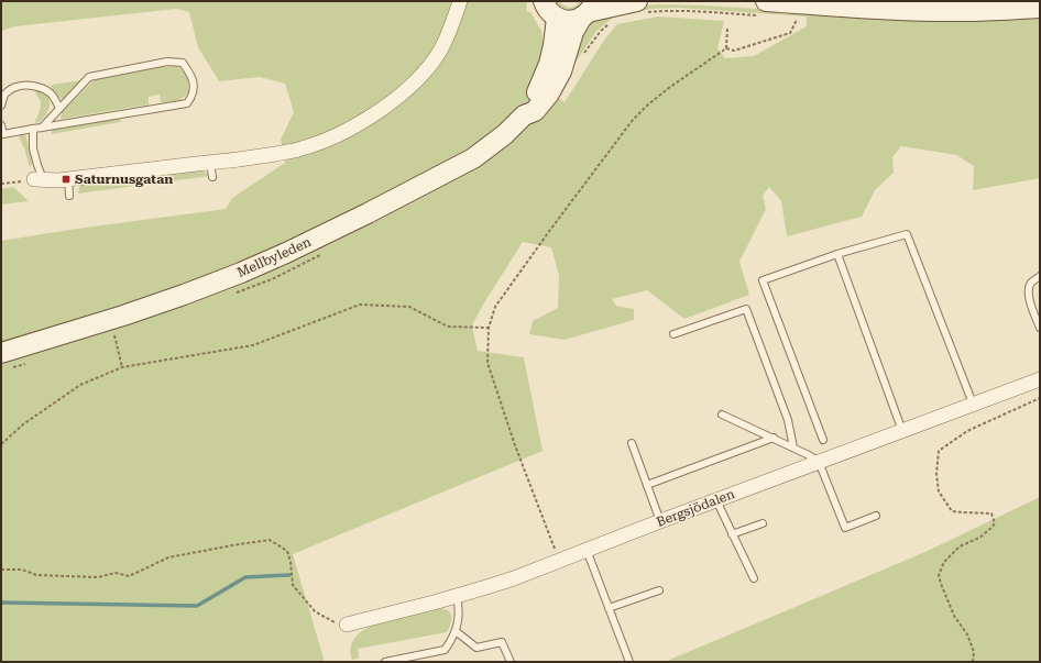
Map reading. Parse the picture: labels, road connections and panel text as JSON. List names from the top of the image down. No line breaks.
{"streets":{"main road":["Mellbyleden"],"street":["Bergsjödalen"]},"places":{"transit":["Saturnusgatan"]}}
